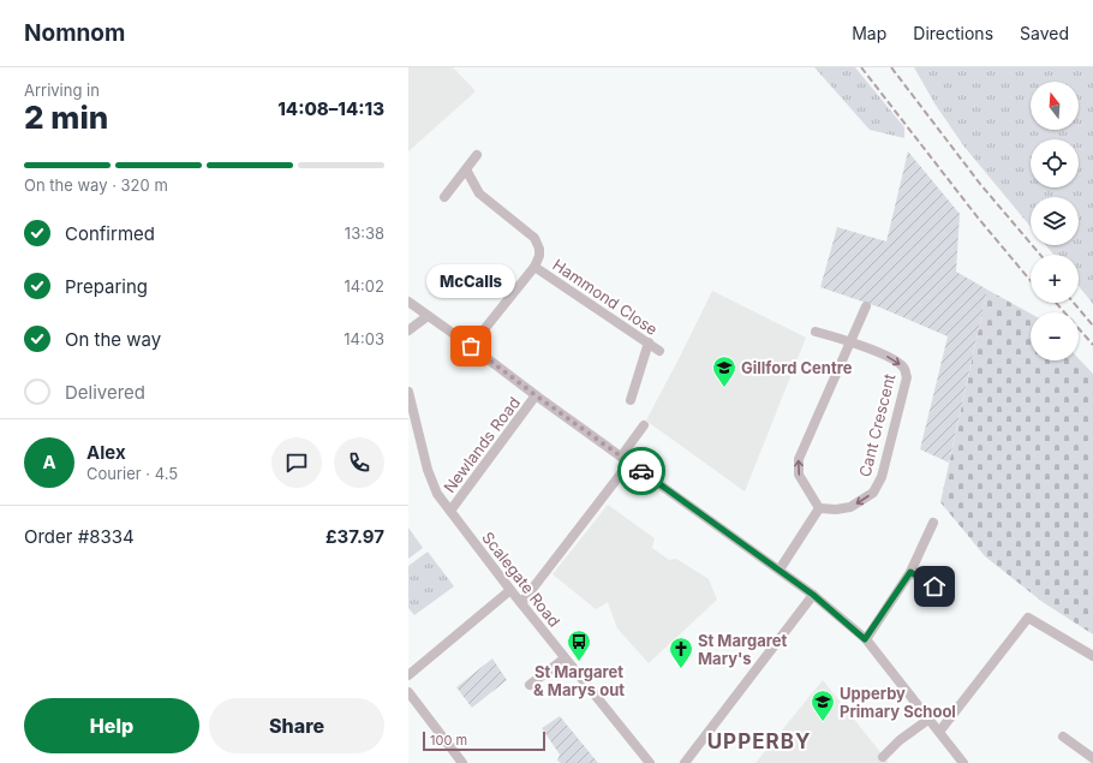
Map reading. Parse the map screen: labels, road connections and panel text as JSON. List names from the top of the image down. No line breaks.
{"streets":{"street":["Hammond Close","Cant Crescent","Newlands Road","Scalegate Road"]},"crossings":[["Newlands Road","Scalegate Road"]],"districts":["UPPERBY"],"places":{"other":["McCalls"],"school or university":["Gillford Centre","Upperby Primary School"],"bus stop":["St Margaret & Marys out"],"church":["St Margaret Mary's"]},"scale_bar":"100 m","north":"top","page":{"header":"Nomnom","nav":["Map","Directions","Saved"],"heading":["2 min","Arriving in","14:08–14:13"],"panel":["Alex","Courier · 4.5","Order #8334","£37.97"],"map_buttons":["+","−"],"bar":"On the way · 320 m","list":[["Confirmed","13:38"],["Preparing","14:02"],["On the way","14:03"],"Delivered"],"bubble":"McCalls","round":"A","buttons":["Help","Share"],"scale":"100 m"}}
